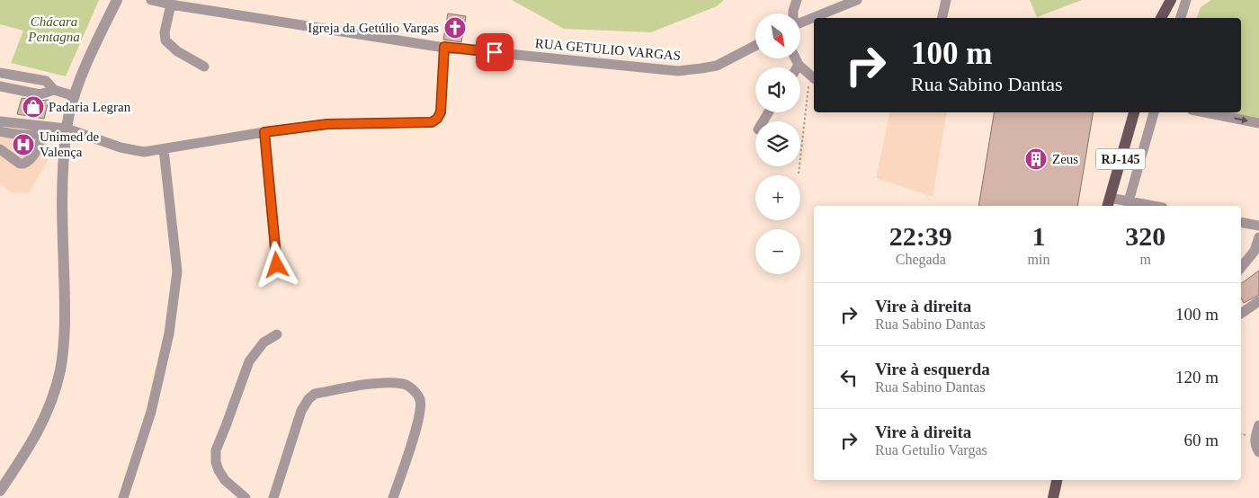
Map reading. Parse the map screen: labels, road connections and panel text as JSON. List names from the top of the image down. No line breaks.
{"streets":{"main road":["RJ-145"],"street":["RUA GETULIO VARGAS"]},"parks":["Chácara Pentagna"],"places":{"church":["Igreja da Getúlio Vargas"],"shop":["Padaria Legran"],"hospital":["Unimed de Valença"],"building":["Zeus"]},"north":"bottom right","page":{"map_buttons":["+","−"],"turn":["100 m","Rua Sabino Dantas"],"eta":["22:39","Chegada","1","min","320","m"],"list":[{"name":"Vire à direita","note":"Rua Sabino Dantas","value":"100 m"},{"name":"Vire à esquerda","note":"Rua Sabino Dantas","value":"120 m"},{"name":"Vire à direita","note":"Rua Getulio Vargas","value":"60 m"}]}}
